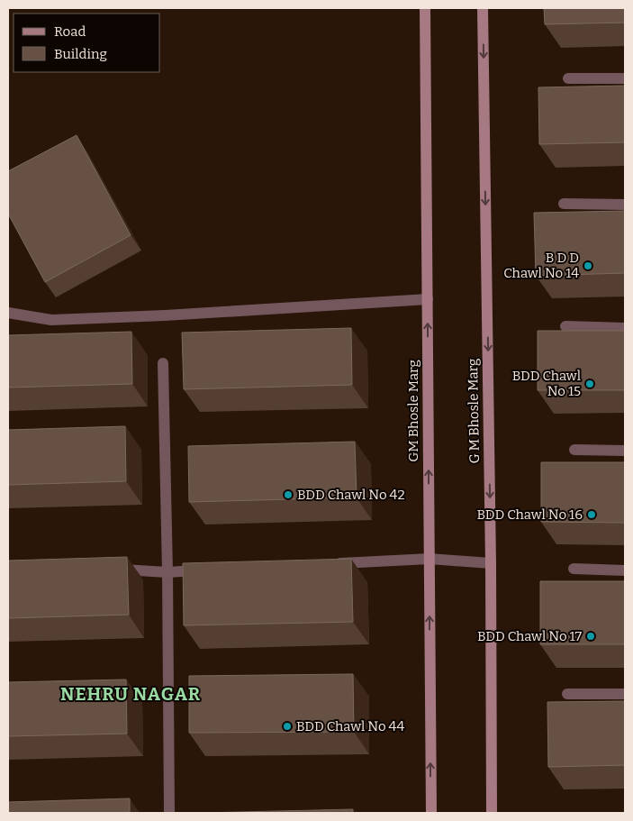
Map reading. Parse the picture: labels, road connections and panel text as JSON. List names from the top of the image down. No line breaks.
{"streets":{"main road":["GM Bhosle Marg","G M Bhosle Marg"]},"one_way":["GM Bhosle Marg","G M Bhosle Marg"],"districts":["NEHRU NAGAR"],"places":["B D D Chawl No 14","BDD Chawl No 15","BDD Chawl No 42","BDD Chawl No 16","BDD Chawl No 17","BDD Chawl No 44"],"legend":["Road","Building"]}
